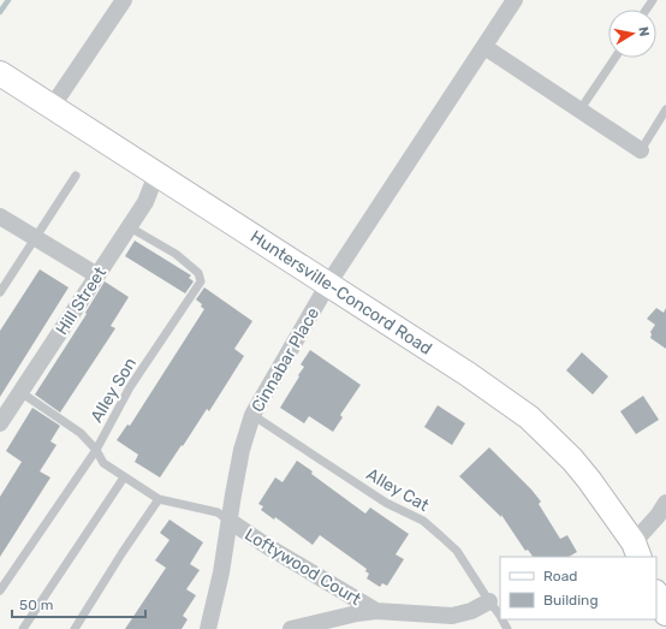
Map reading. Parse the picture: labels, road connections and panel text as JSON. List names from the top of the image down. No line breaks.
{"streets":{"main road":["Huntersville-Concord Road"],"street":["Hill Street","Cinnabar Place","Loftywood Court"],"lane":["Alley Son","Alley Cat"]},"crossings":[["Huntersville-Concord Road","Hill Street"],["Huntersville-Concord Road","Cinnabar Place"],["Hill Street","Alley Son"],["Cinnabar Place","Alley Cat"],["Cinnabar Place","Loftywood Court"]],"legend":["Road","Building"],"scale_bar":"50 m","north":"right"}
